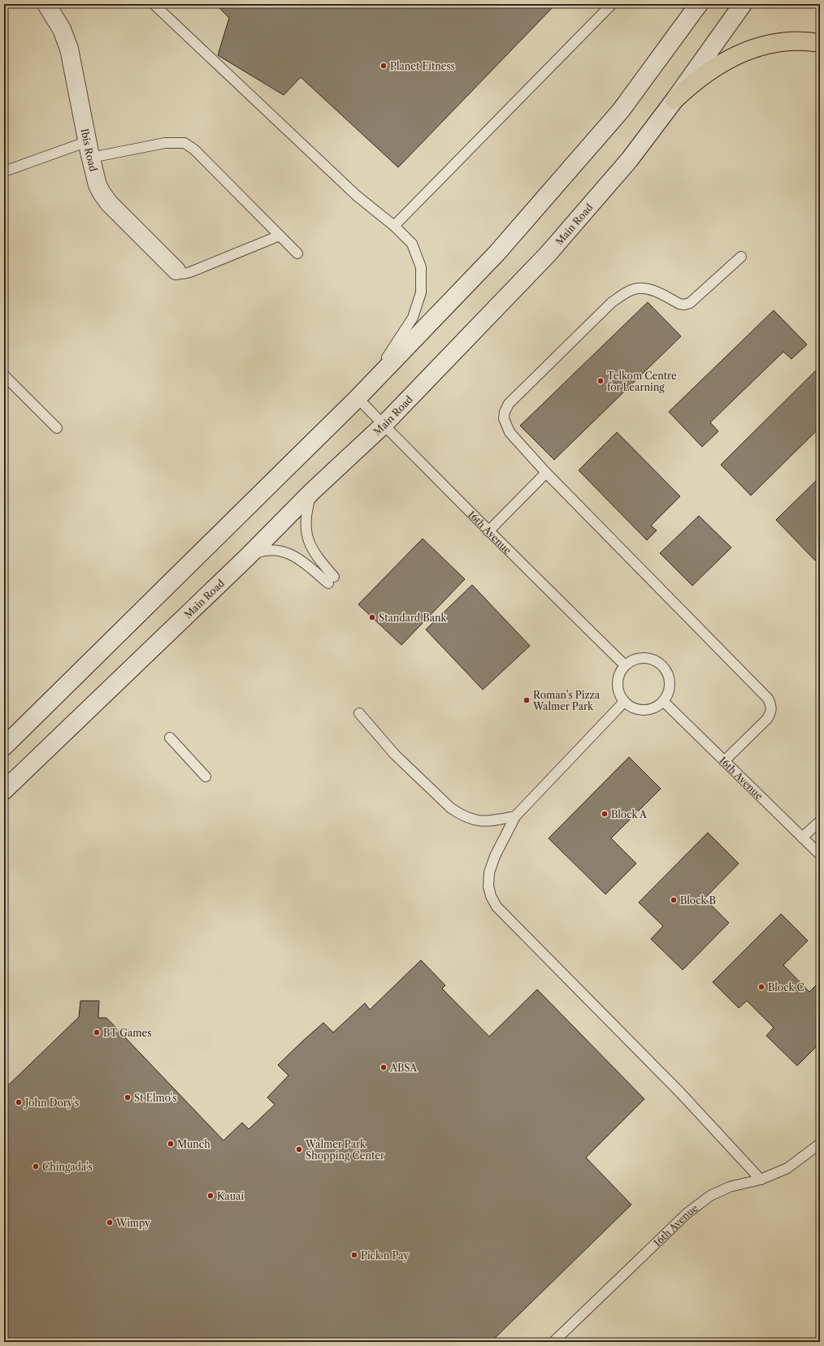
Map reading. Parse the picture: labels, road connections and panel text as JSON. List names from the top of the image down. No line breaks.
{"streets":{"main road":["Ibis Road","Main Road"],"lane":["16th Avenue"]},"crossings":[["Main Road","16th Avenue"]],"places":["Planet Fitness","Telkom Centre for Learning","Standard Bank","Roman's Pizza Walmer Park","Block A","Block B","Block C","BT Games","ABSA","St Elmo's","John Dory's","Munch","Walmer Park Shopping Center","Chingada's","Kauai","Wimpy","Pick n Pay"]}
